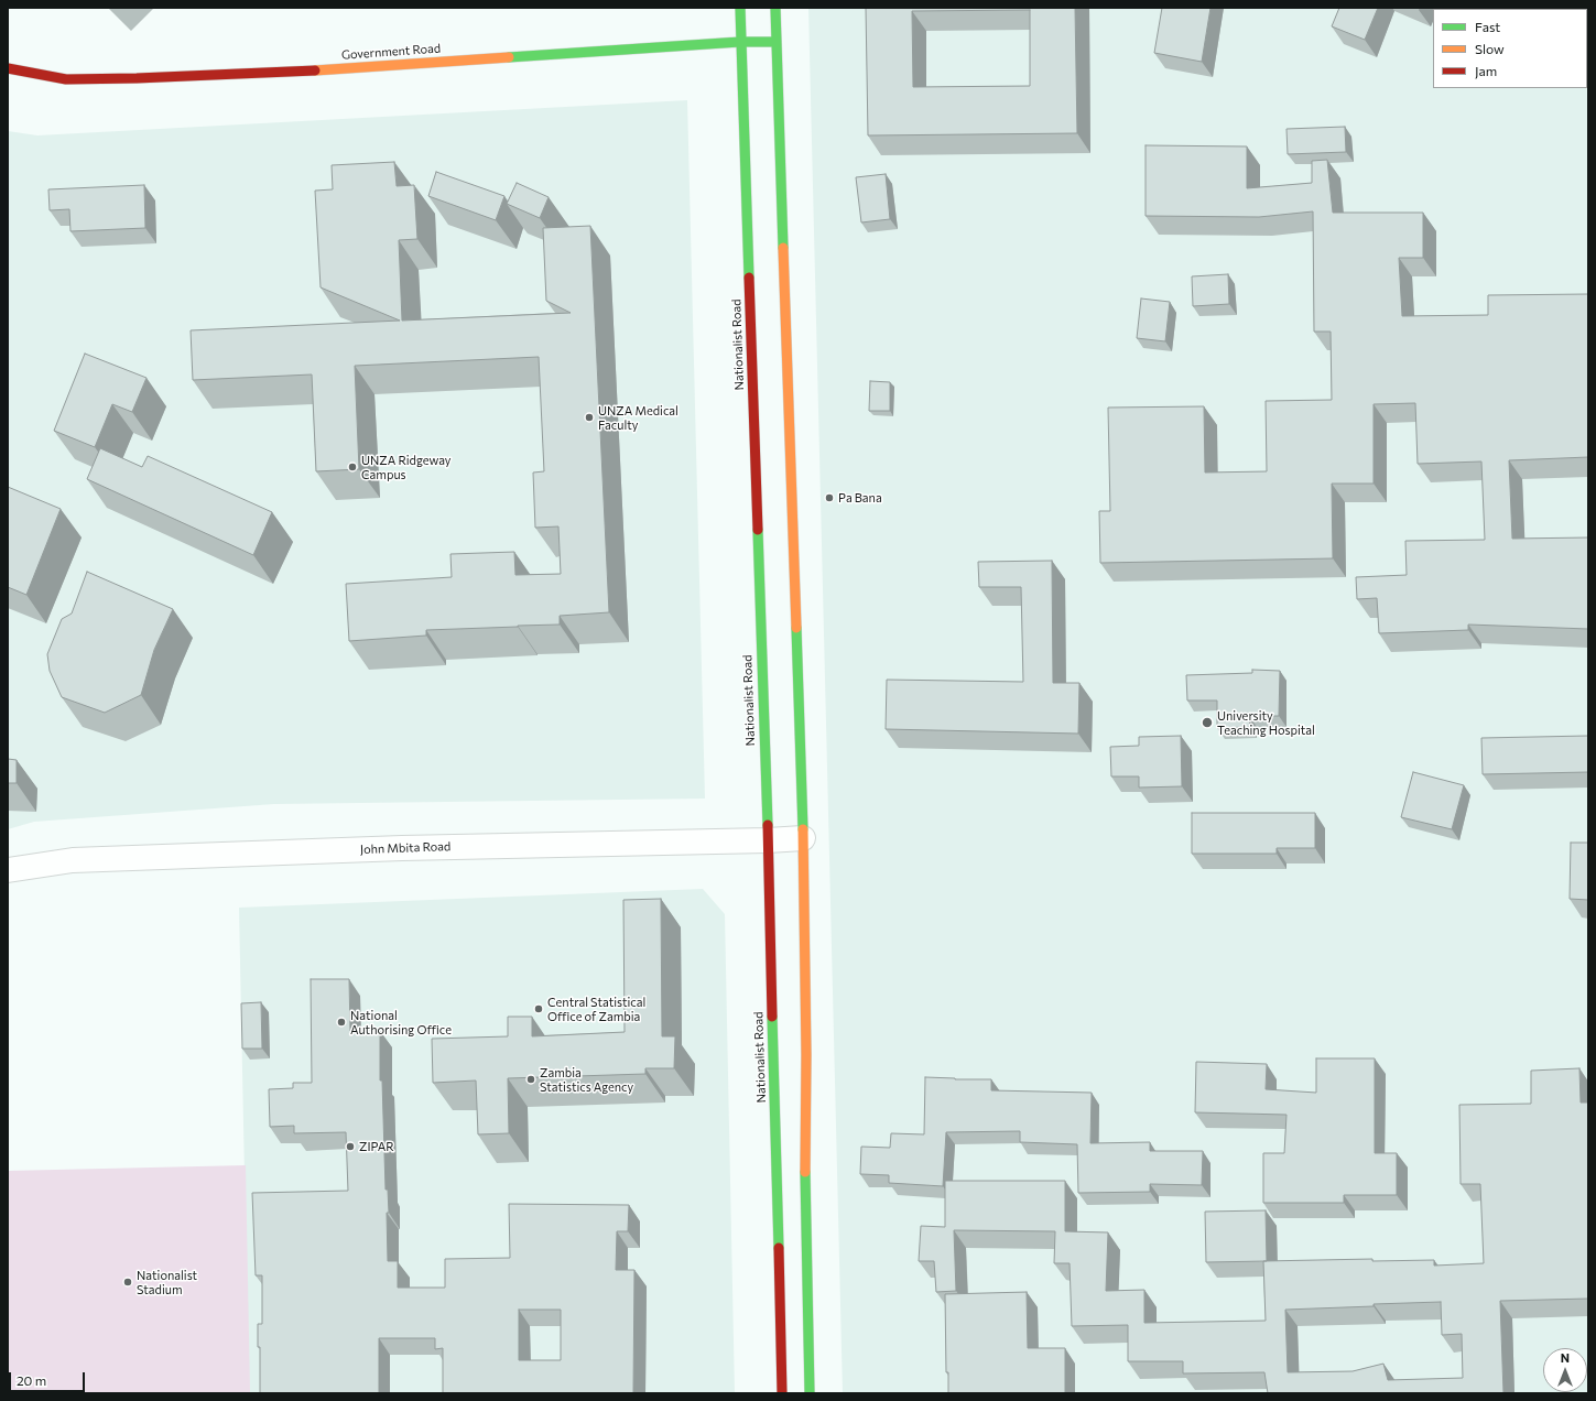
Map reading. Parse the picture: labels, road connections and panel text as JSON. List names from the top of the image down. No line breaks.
{"streets":{"main road":["Government Road","Nationalist Road"],"street":["John Mbita Road"]},"crossings":[["Government Road","Nationalist Road"],["Nationalist Road","John Mbita Road"]],"places":["UNZA Medical Faculty","UNZA Ridgeway Campus","Pa Bana","University Teaching Hospital","Central Statistical Office of Zambia","National Authorising Office","Zambia Statistics Agency","ZIPAR","Nationalist Stadium"],"legend":["Fast","Slow","Jam"],"scale_bar":"20 m","north":"top"}
